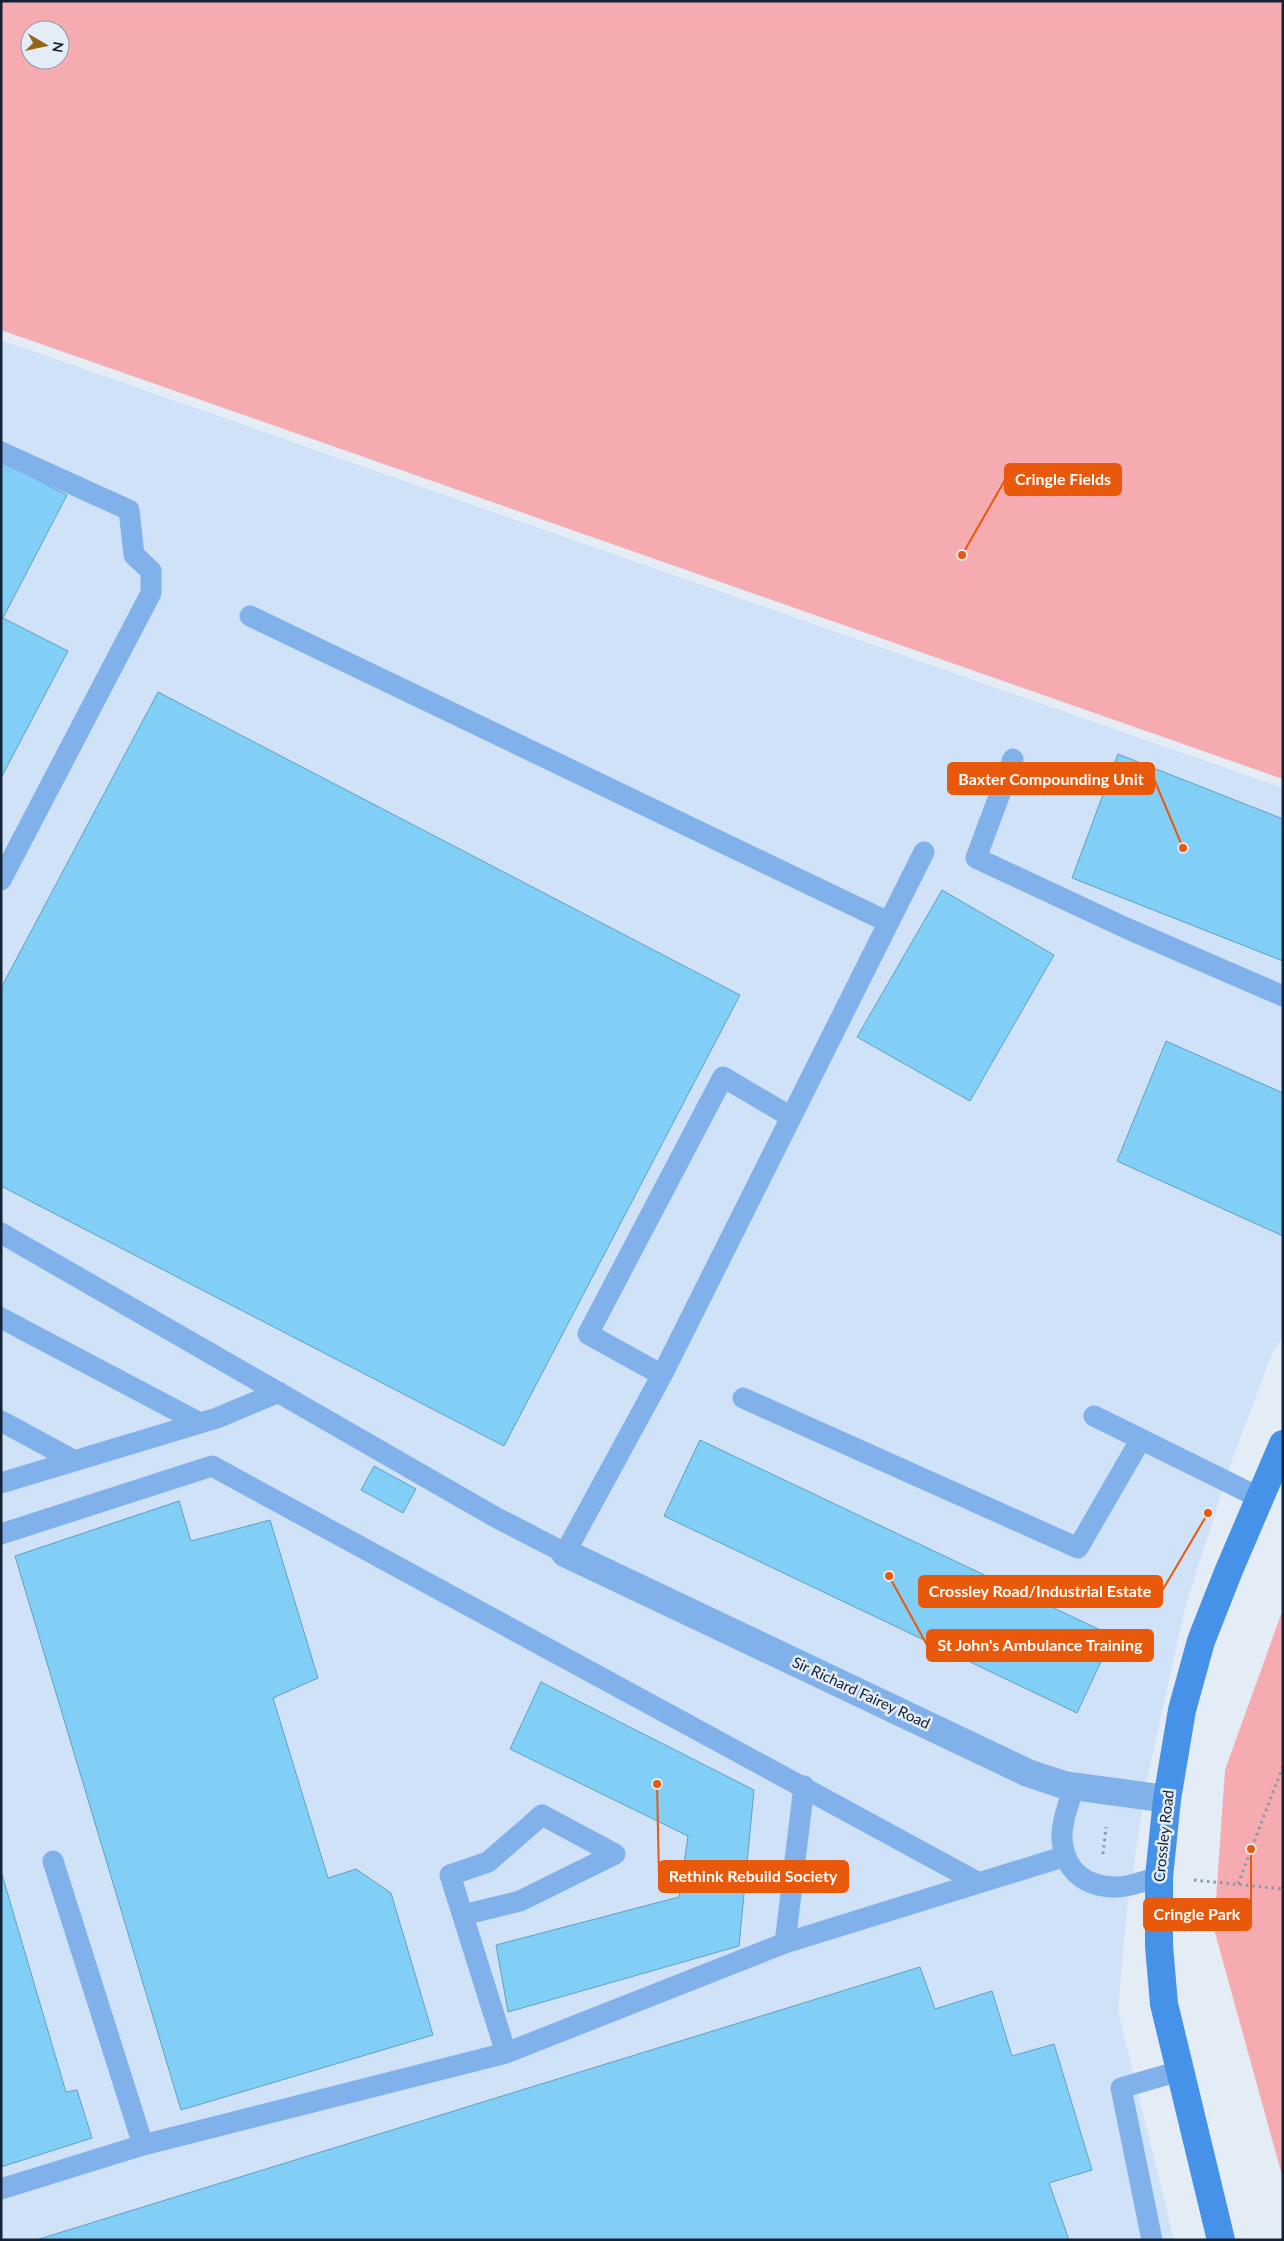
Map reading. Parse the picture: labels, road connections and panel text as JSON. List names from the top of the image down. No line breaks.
{"streets":{"street":["Sir Richard Fairey Road","Crossley Road"]},"crossings":[["Sir Richard Fairey Road","Crossley Road"]],"places":["Cringle Fields","Baxter Compounding Unit","Crossley Road/Industrial Estate","St John's Ambulance Training","Rethink Rebuild Society","Cringle Park"],"north":"right"}
